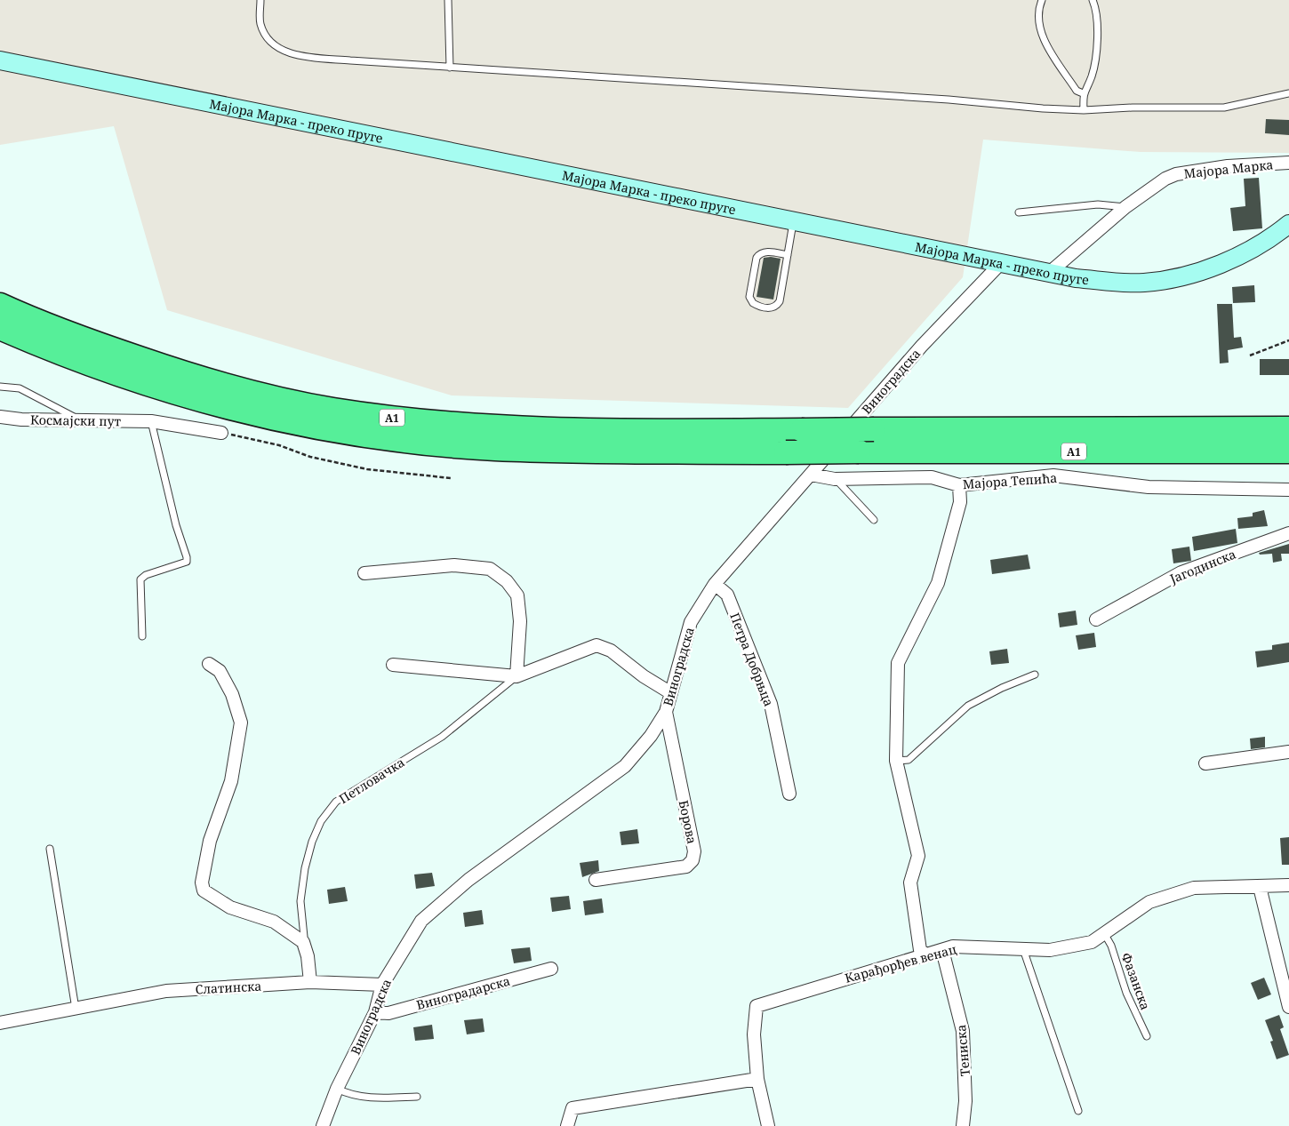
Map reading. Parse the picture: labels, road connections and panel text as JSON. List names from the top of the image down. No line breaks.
{"streets":{"highway":["A1"],"street":["Мајора Марка - преко пруге","Мајора Марка","Виноградска","Космајски пут","Мајора Тепића","Јагодинска","Петра Добрњца","Петловачка","Борова","Карађорђев венац","Слатинска","Виноградарска","Тениска"],"lane":["Фазанска"]},"crossings":[["Мајора Марка - преко пруге","Мајора Марка"],["Мајора Марка - преко пруге","Виноградска"],["Виноградска","Мајора Тепића"],["Виноградска","Петра Добрњца"],["Виноградска","Петловачка"],["Виноградска","Борова"],["Виноградска","Слатинска"],["Виноградска","Виноградарска"],["Петловачка","Слатинска"],["Карађорђев венац","Фазанска"],["Карађорђев венац","Тениска"]]}
